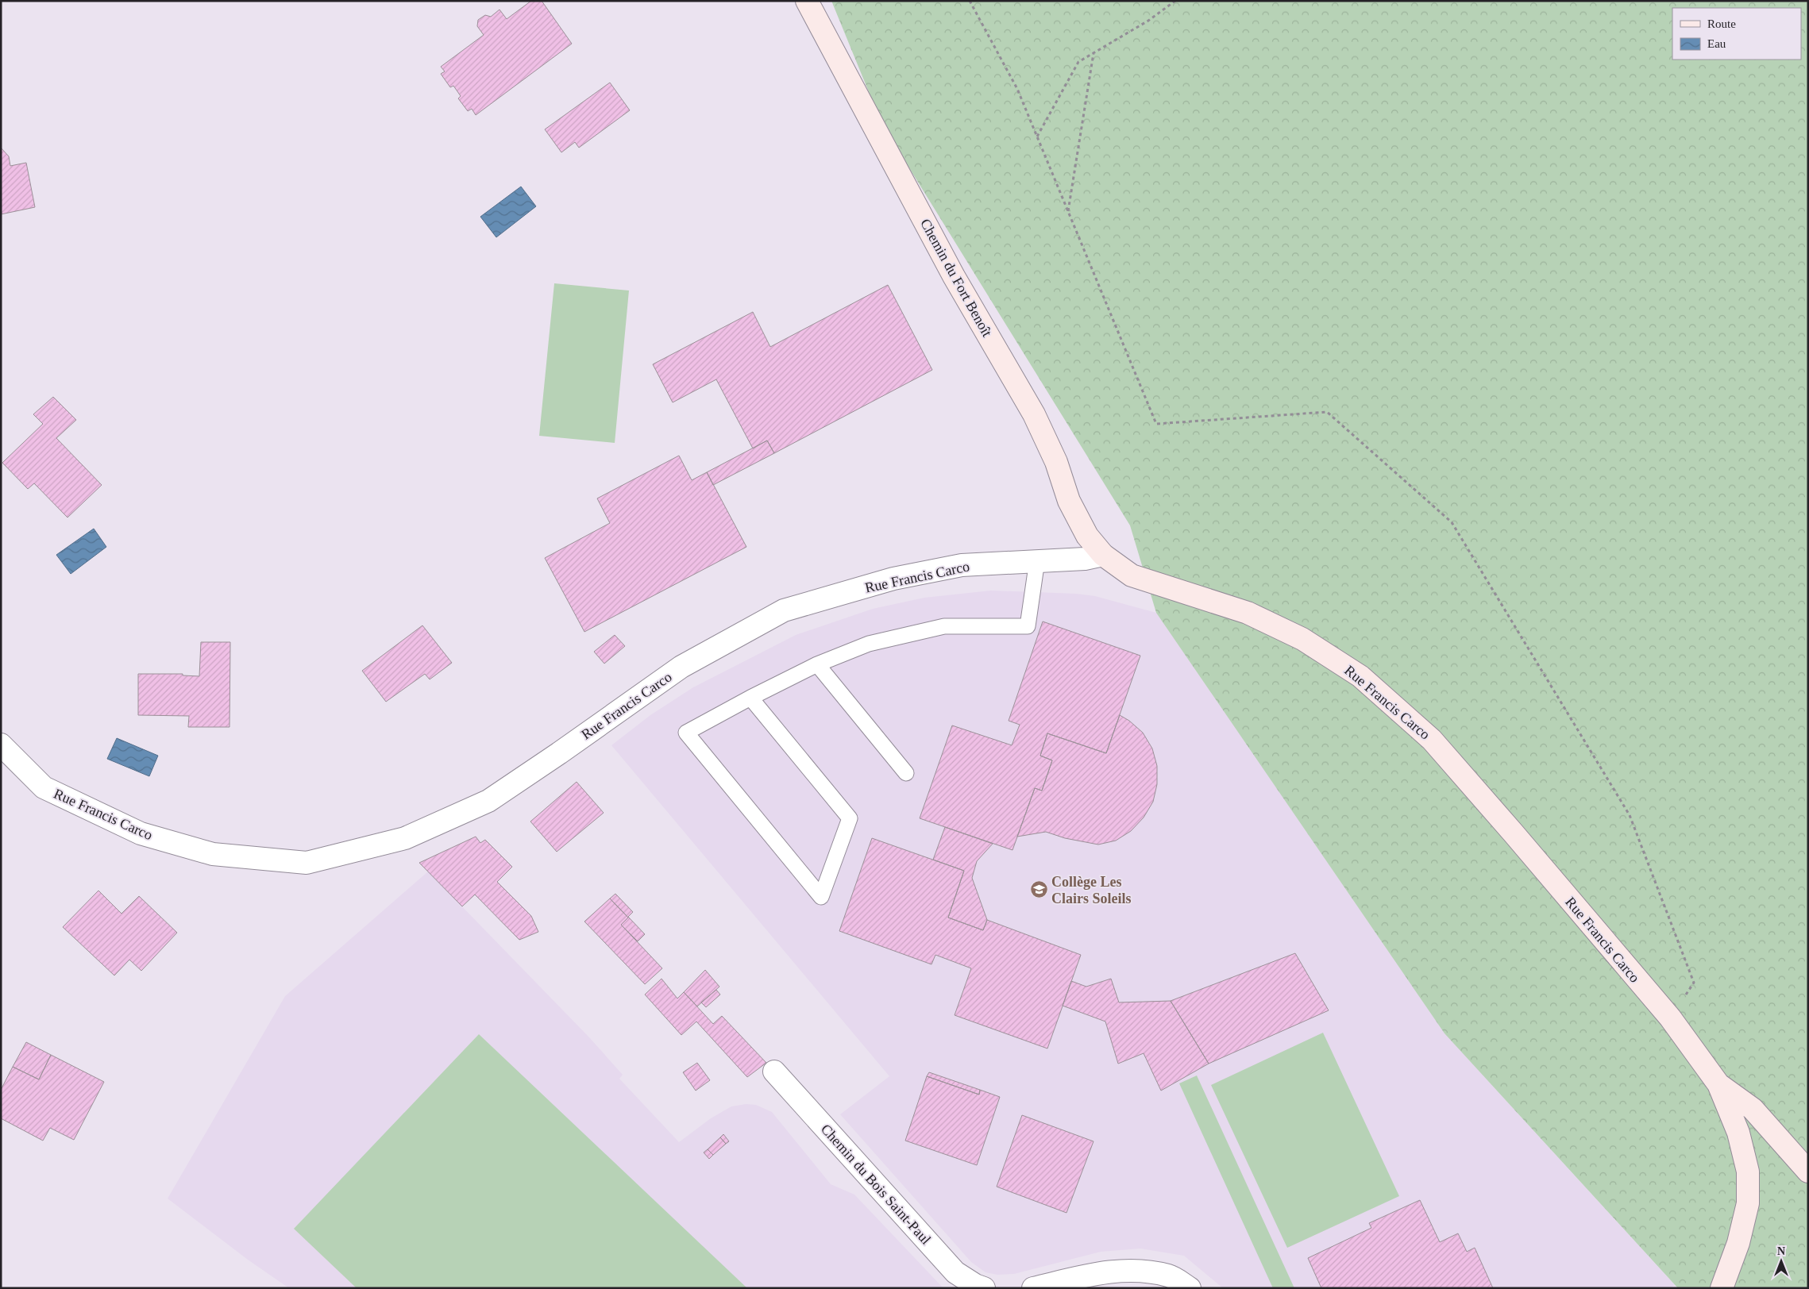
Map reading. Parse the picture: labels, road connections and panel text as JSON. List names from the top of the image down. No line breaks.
{"streets":{"street":["Chemin du Fort Benoît","Rue Francis Carco","Chemin du Bois Saint-Paul"]},"crossings":[["Chemin du Fort Benoît","Rue Francis Carco"]],"places":{"school or university":["Collège Les Clairs Soleils"]},"legend":["Route","Eau"],"north":"top"}
